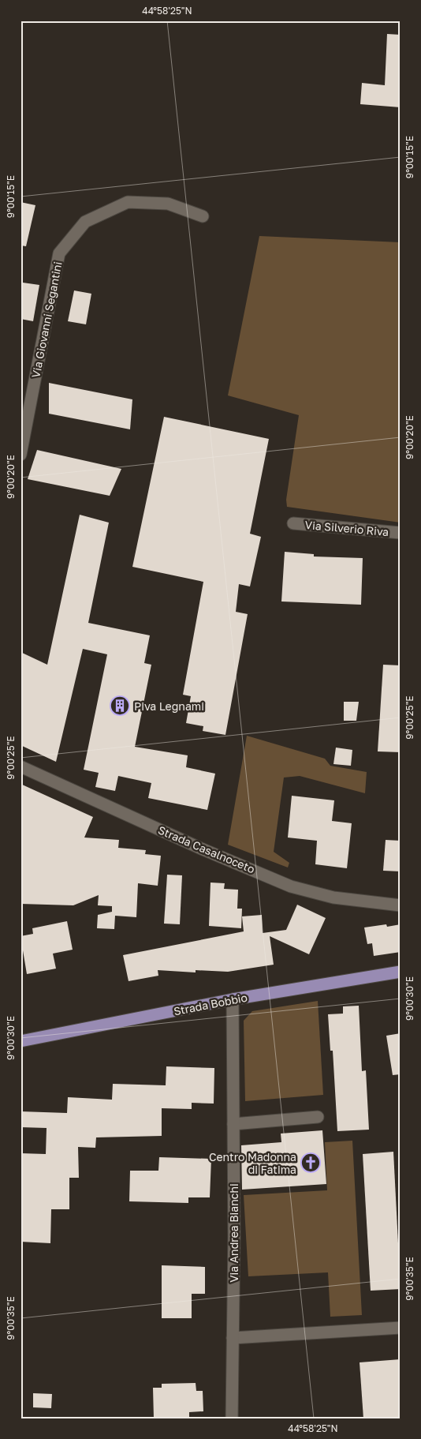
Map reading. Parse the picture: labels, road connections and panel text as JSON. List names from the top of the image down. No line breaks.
{"streets":{"main road":["Strada Bobbio"],"street":["Via Giovanni Segantini","Via Silverio Riva","Strada Casalnoceto","Via Andrea Bianchi"]},"crossings":[["Strada Bobbio","Via Andrea Bianchi"]],"places":{"building":["Piva Legnami"],"church":["Centro Madonna di Fatima"]},"coordinates":["44°58'25\"N","9°00'15\"E","9°00'20\"E","9°00'25\"E","9°00'30\"E","9°00'35\"E"]}
